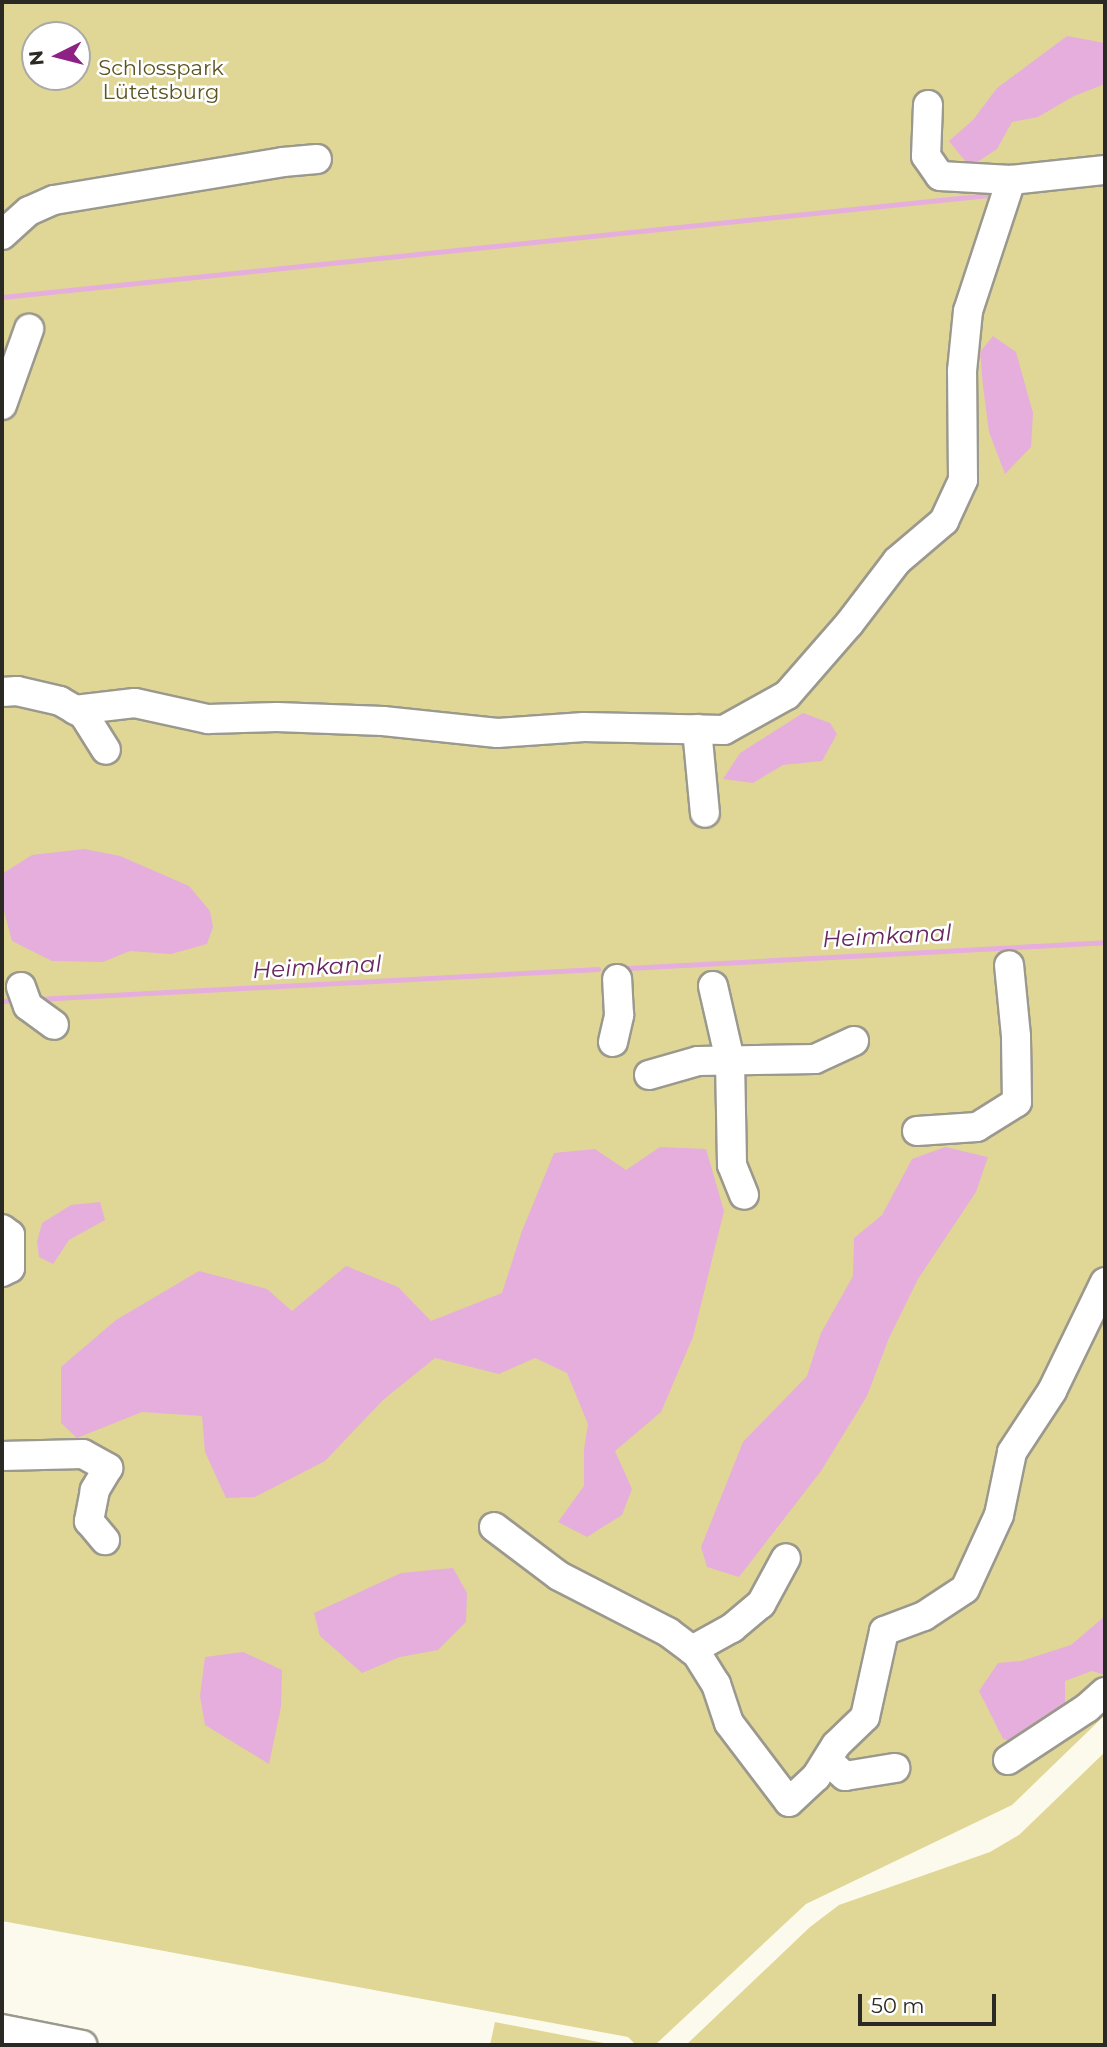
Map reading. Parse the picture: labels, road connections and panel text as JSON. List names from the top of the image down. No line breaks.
{"water":["Heimkanal"],"parks":["Schlosspark Lütetsburg"],"scale_bar":"50 m","north":"left"}
